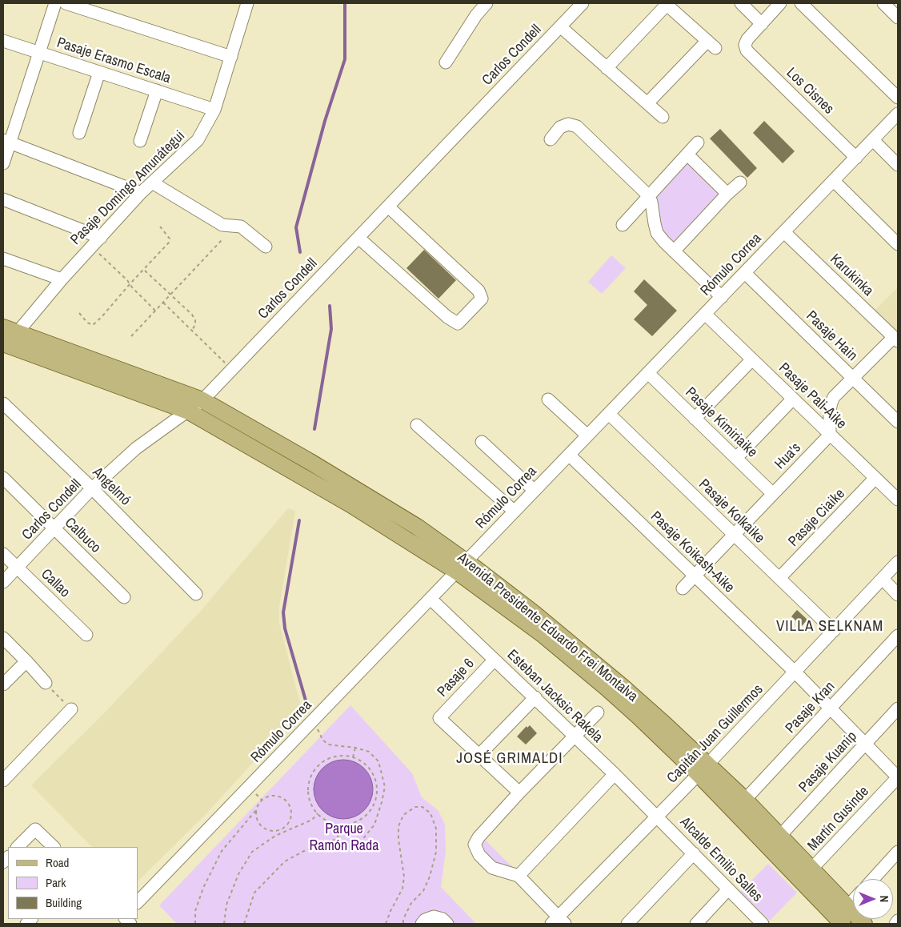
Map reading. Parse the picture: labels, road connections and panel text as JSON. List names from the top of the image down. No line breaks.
{"streets":{"main road":["Avenida Presidente Eduardo Frei Montalva"],"street":["Carlos Condell","Pasaje Erasmo Escala","Los Cisnes","Pasaje Domingo Amunátegui","Rómulo Correa","Karukinka","Pasaje Hain","Pasaje Pali-Aike","Pasaje Kimiriaike","Hua's","Angelmó","Pasaje Kolkaike","Pasaje Ciaike","Calbuco","Pasaje Koikash-Aike","Callao","Pasaje 6","Esteban Jacksic Rakela","Pasaje Kran","Capitán Juan Guillermos","Pasaje Kuanip","Martín Gusinde","Alcalde Emilio Salles"]},"crossings":[["Carlos Condell","Angelmó"],["Carlos Condell","Calbuco"],["Carlos Condell","Callao"],["Carlos Condell","Avenida Presidente Eduardo Frei Montalva"],["Pasaje Erasmo Escala","Pasaje Domingo Amunátegui"],["Los Cisnes","Rómulo Correa"],["Pasaje Domingo Amunátegui","Avenida Presidente Eduardo Frei Montalva"],["Rómulo Correa","Karukinka"],["Rómulo Correa","Pasaje Hain"],["Rómulo Correa","Pasaje Pali-Aike"],["Rómulo Correa","Pasaje Kimiriaike"],["Rómulo Correa","Pasaje Kolkaike"],["Rómulo Correa","Pasaje Koikash-Aike"],["Rómulo Correa","Avenida Presidente Eduardo Frei Montalva"],["Rómulo Correa","Esteban Jacksic Rakela"],["Pasaje Pali-Aike","Hua's"],["Pasaje Pali-Aike","Pasaje Ciaike"],["Pasaje Kimiriaike","Hua's"],["Hua's","Pasaje Kolkaike"],["Hua's","Pasaje Koikash-Aike"],["Pasaje Kolkaike","Pasaje Ciaike"],["Pasaje Kolkaike","Capitán Juan Guillermos"],["Pasaje Koikash-Aike","Pasaje Kran"],["Pasaje Koikash-Aike","Capitán Juan Guillermos"],["Pasaje Koikash-Aike","Pasaje Kuanip"],["Pasaje Koikash-Aike","Martín Gusinde"],["Avenida Presidente Eduardo Frei Montalva","Pasaje Kran"],["Avenida Presidente Eduardo Frei Montalva","Capitán Juan Guillermos"],["Avenida Presidente Eduardo Frei Montalva","Pasaje Kuanip"],["Avenida Presidente Eduardo Frei Montalva","Martín Gusinde"],["Pasaje 6","Esteban Jacksic Rakela"],["Esteban Jacksic Rakela","Capitán Juan Guillermos"],["Esteban Jacksic Rakela","Alcalde Emilio Salles"],["Capitán Juan Guillermos","Alcalde Emilio Salles"]],"districts":["VILLA SELKNAM","JOSÉ GRIMALDI"],"parks":["Parque Ramón Rada"],"legend":["Road","Park","Building"],"north":"right"}
